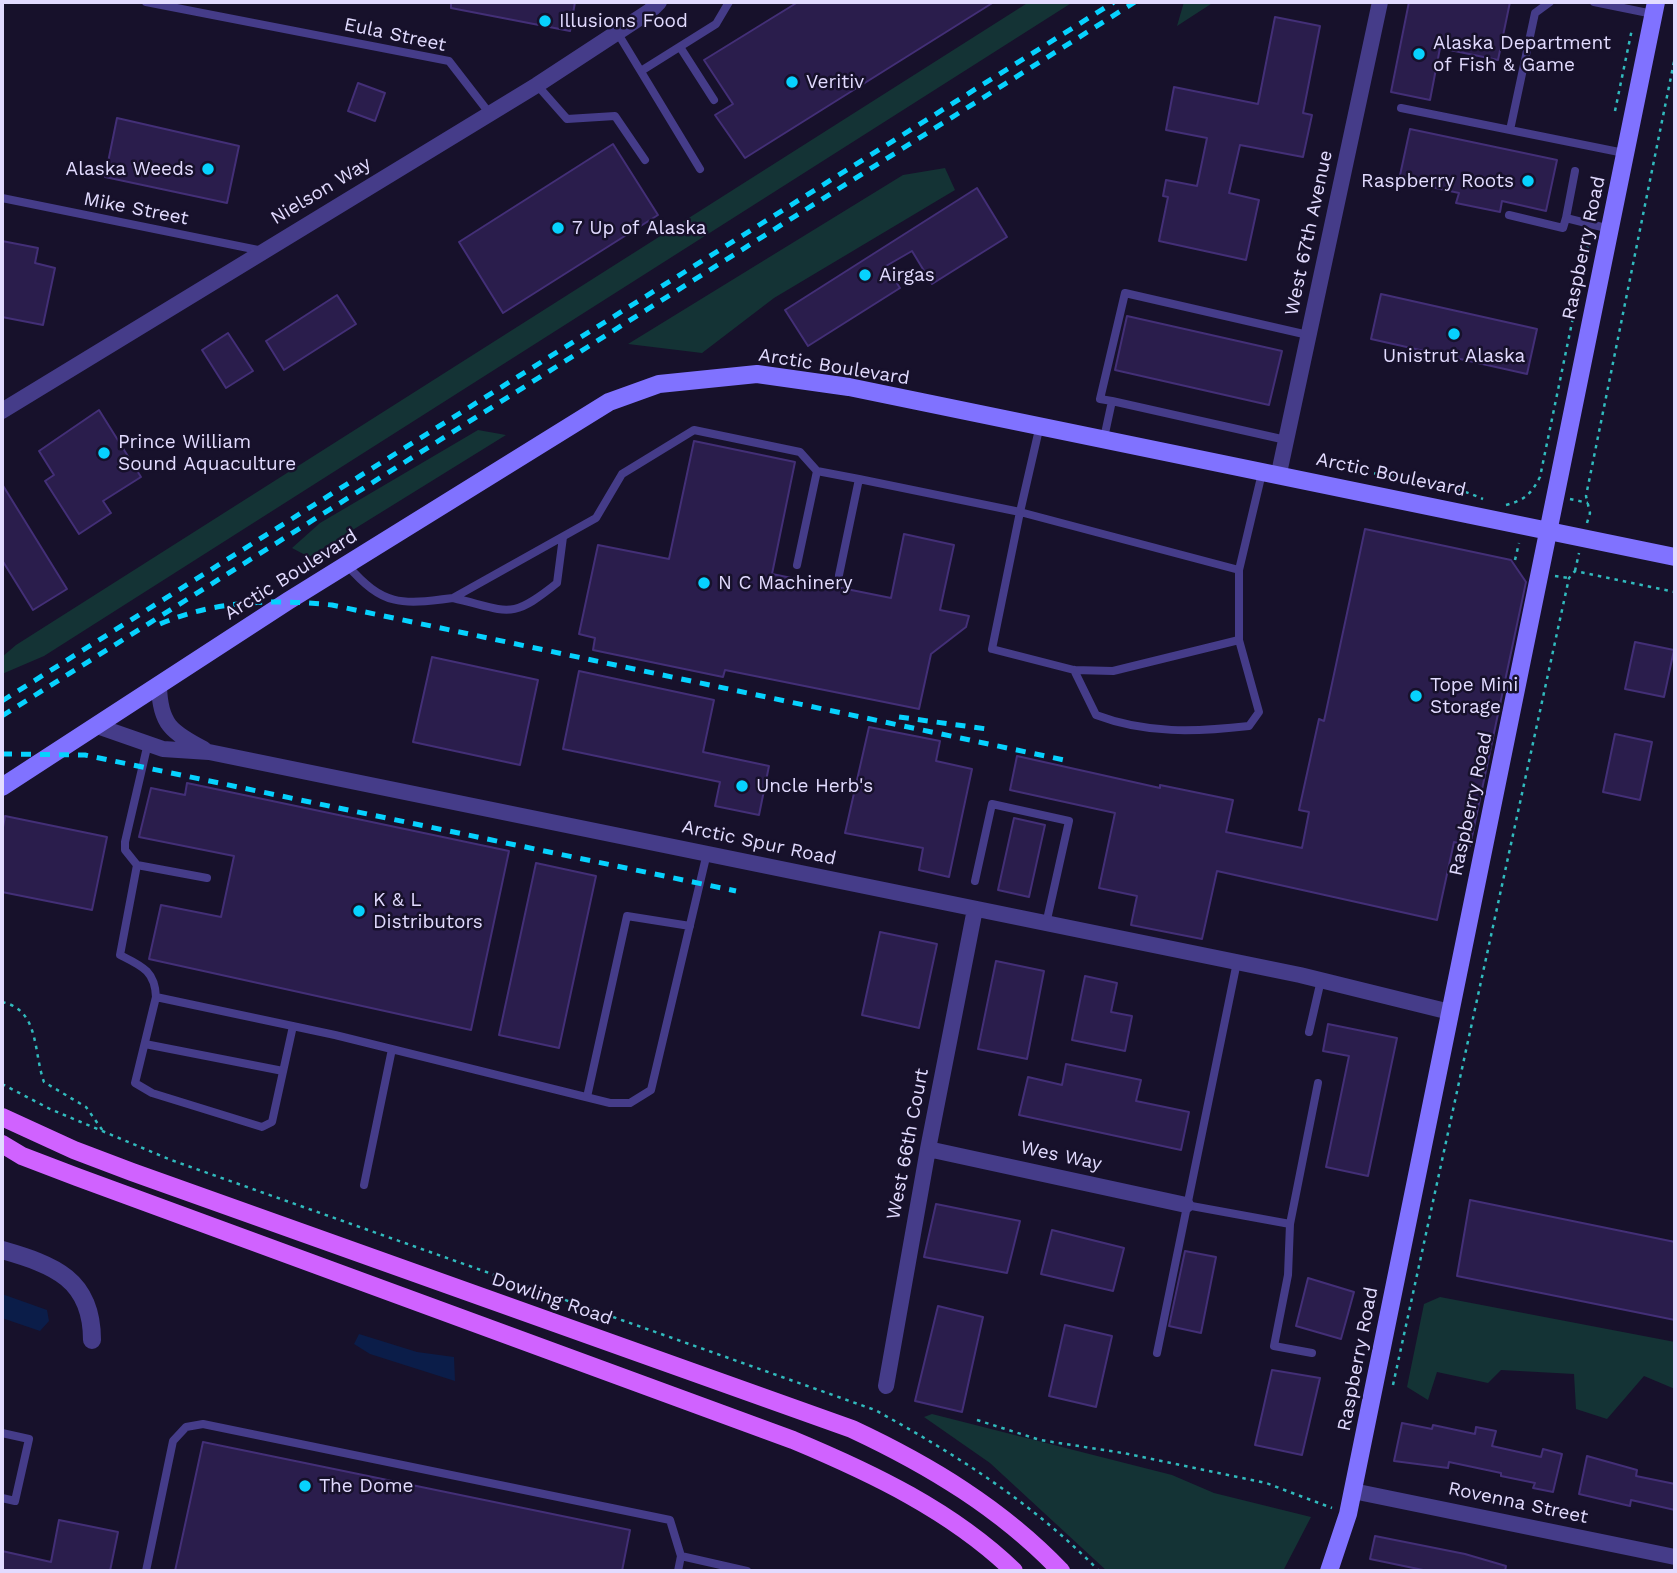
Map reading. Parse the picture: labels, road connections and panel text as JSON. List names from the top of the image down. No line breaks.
{"streets":{"main road":["Raspberry Road","Arctic Boulevard","Dowling Road"],"street":["Nielson Way","West 67th Avenue","Arctic Spur Road","West 66th Court","Wes Way","Rovenna Street"],"lane":["Eula Street","Mike Street"]},"crossings":[["Eula Street","Nielson Way"],["Nielson Way","Mike Street"],["West 67th Avenue","Arctic Boulevard"],["Raspberry Road","Arctic Boulevard"],["Raspberry Road","Arctic Spur Road"],["Raspberry Road","Rovenna Street"],["Arctic Boulevard","Arctic Spur Road"],["Arctic Spur Road","West 66th Court"],["West 66th Court","Wes Way"]],"places":["Illusions Food","Alaska Department of Fish & Game","Veritiv","Alaska Weeds","Raspberry Roots","7 Up of Alaska","Airgas","Unistrut Alaska","Prince William Sound Aquaculture","N C Machinery","Tope Mini Storage","Uncle Herb's","K & L Distributors","The Dome"]}
